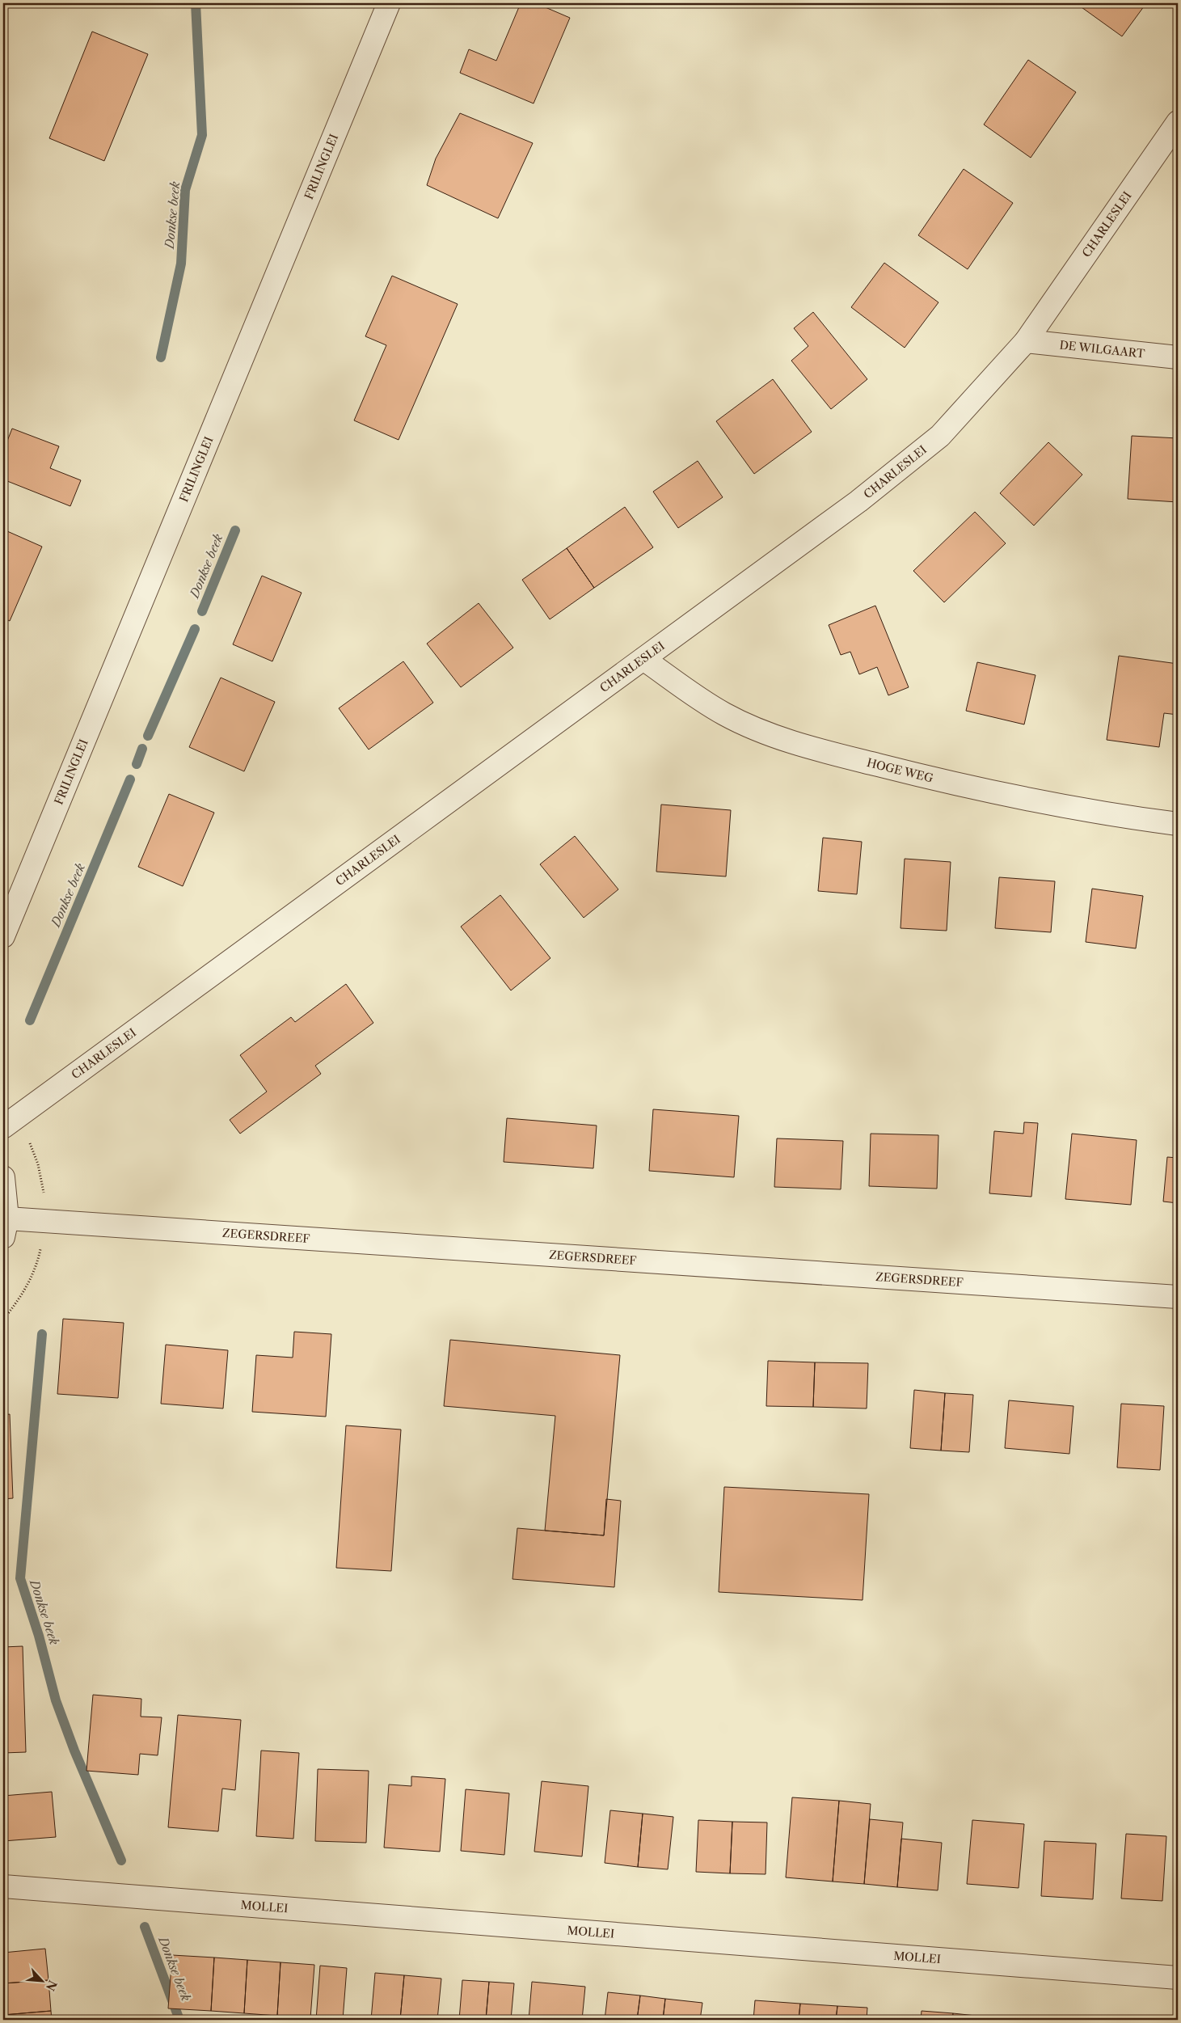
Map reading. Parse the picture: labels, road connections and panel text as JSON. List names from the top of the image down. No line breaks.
{"streets":{"street":["FRILINGLEI","CHARLESLEI","DE WILGAART","HOGE WEG","ZEGERSDREEF","MOLLEI"]},"crossings":[["CHARLESLEI","DE WILGAART"],["CHARLESLEI","HOGE WEG"]],"water":["Donkse beek"],"north":"bottom right"}
